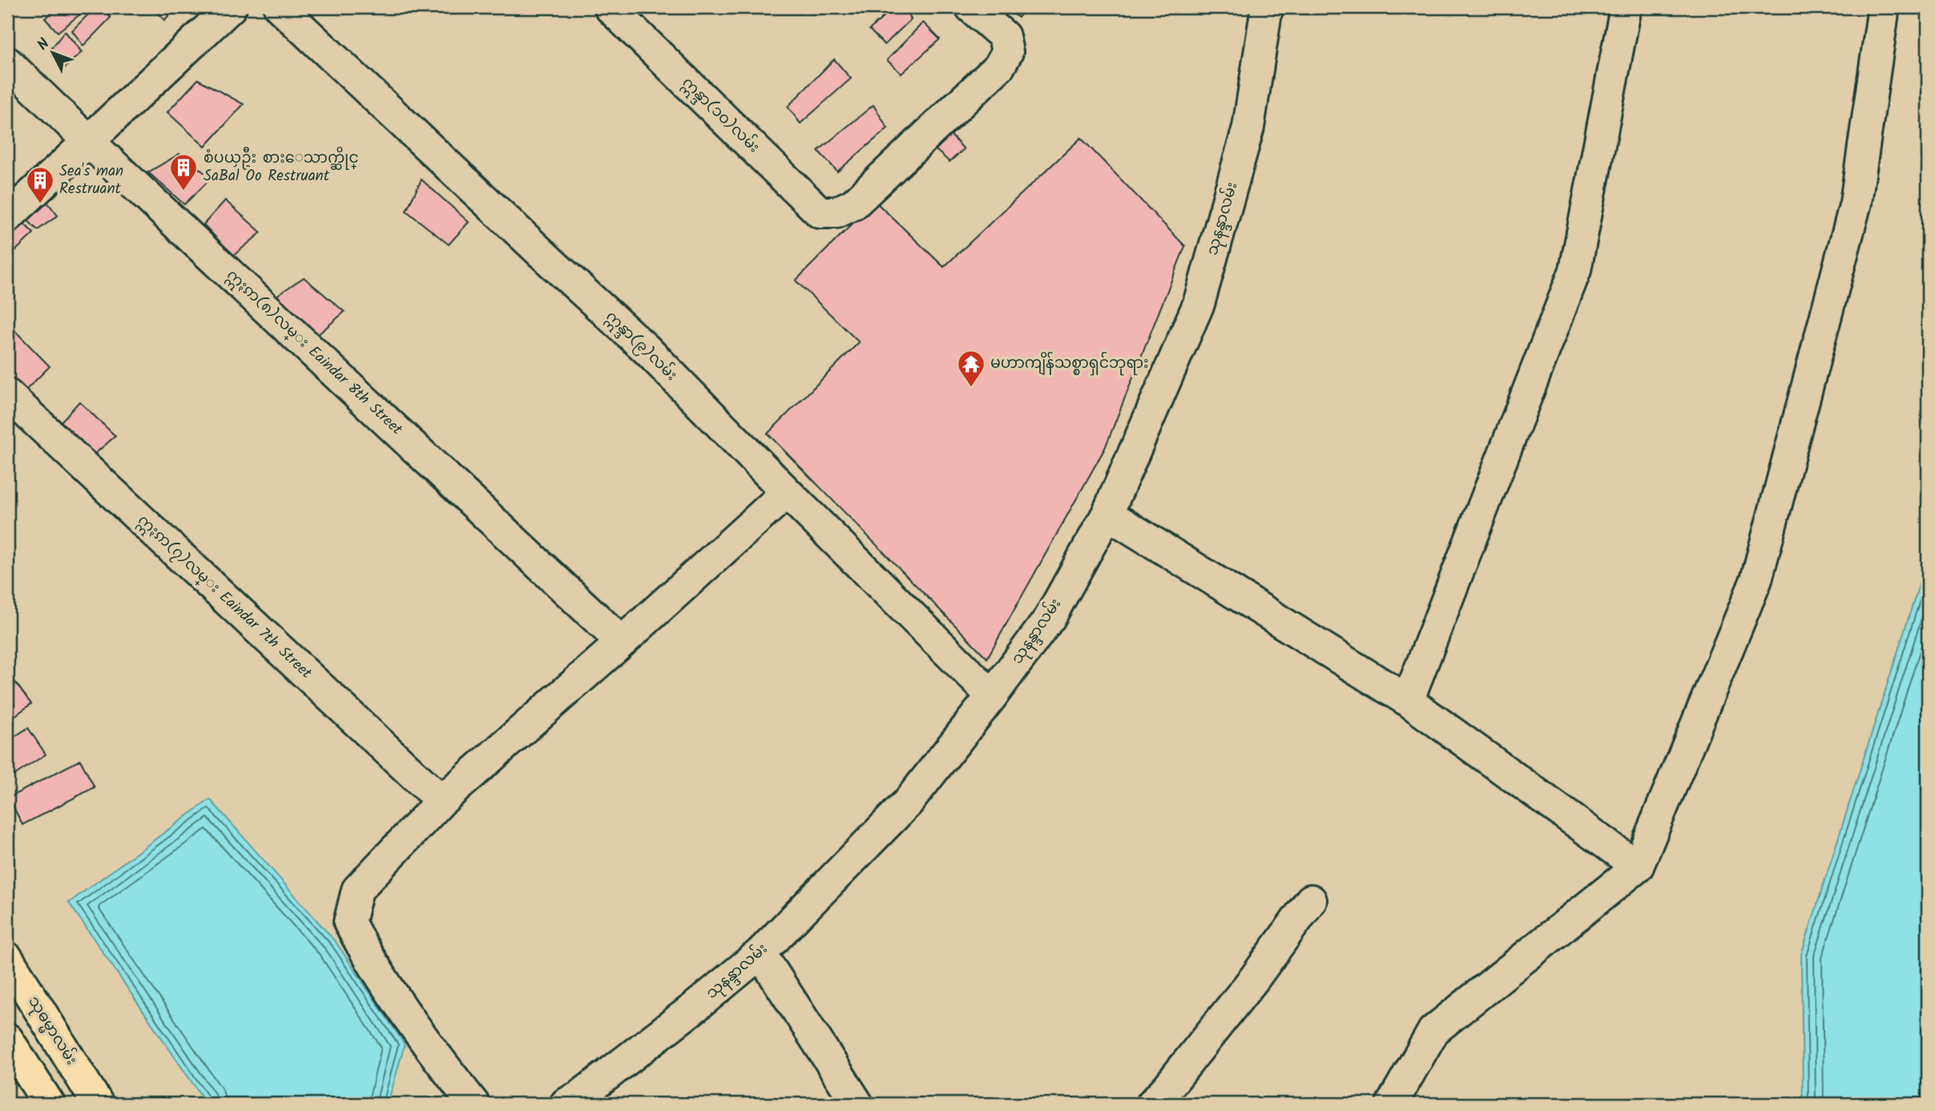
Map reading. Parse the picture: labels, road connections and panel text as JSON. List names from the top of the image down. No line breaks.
{"streets":{"main road":["သုဓမ္မာလမ်း"],"street":["ဣန္ဒာ(၁၀)လမ်း","သုနန္ဒာလမ်း","ဣန္ဒာ(၉)လမ်း","ဣႏၵာ(၈)လမ္း Eaindar 8th Street","ဣႏၵာ(၇)လမ္း Eaindar 7th Street"]},"crossings":[["သုနန္ဒာလမ်း","ဣန္ဒာ(၉)လမ်း"]],"places":{"building":["စံပယ္ဦး စားေသာက္ဆိုင္ SaBal Oo Restruant","Sea's man Restruant"],"temple":["မဟာကျိန်သစ္စာရှင်ဘုရား"]},"north":"top left"}
